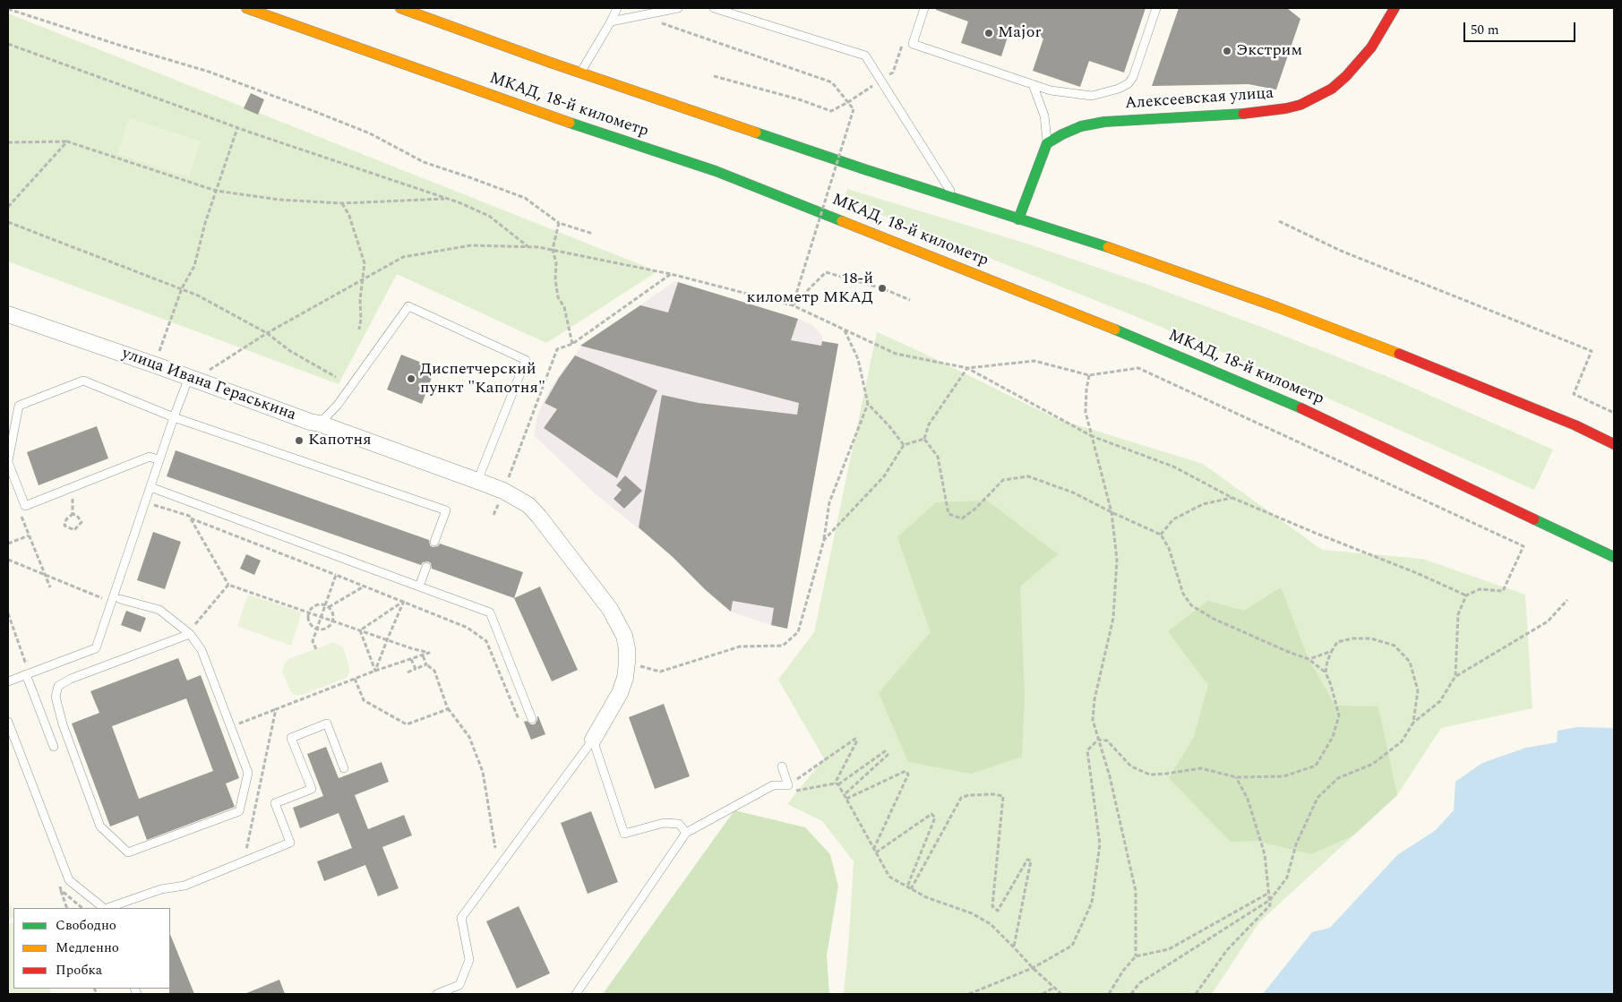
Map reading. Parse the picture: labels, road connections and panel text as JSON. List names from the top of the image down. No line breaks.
{"streets":{"main road":["Алексеевская улица","МКАД, 18-й километр"],"street":["улица Ивана Гераськина"]},"places":["Major","Экстрим","18-й километр МКАД","Диспетчерский пункт \"Капотня\"","Капотня"],"legend":["Свободно","Медленно","Пробка"],"scale_bar":"50 m"}
